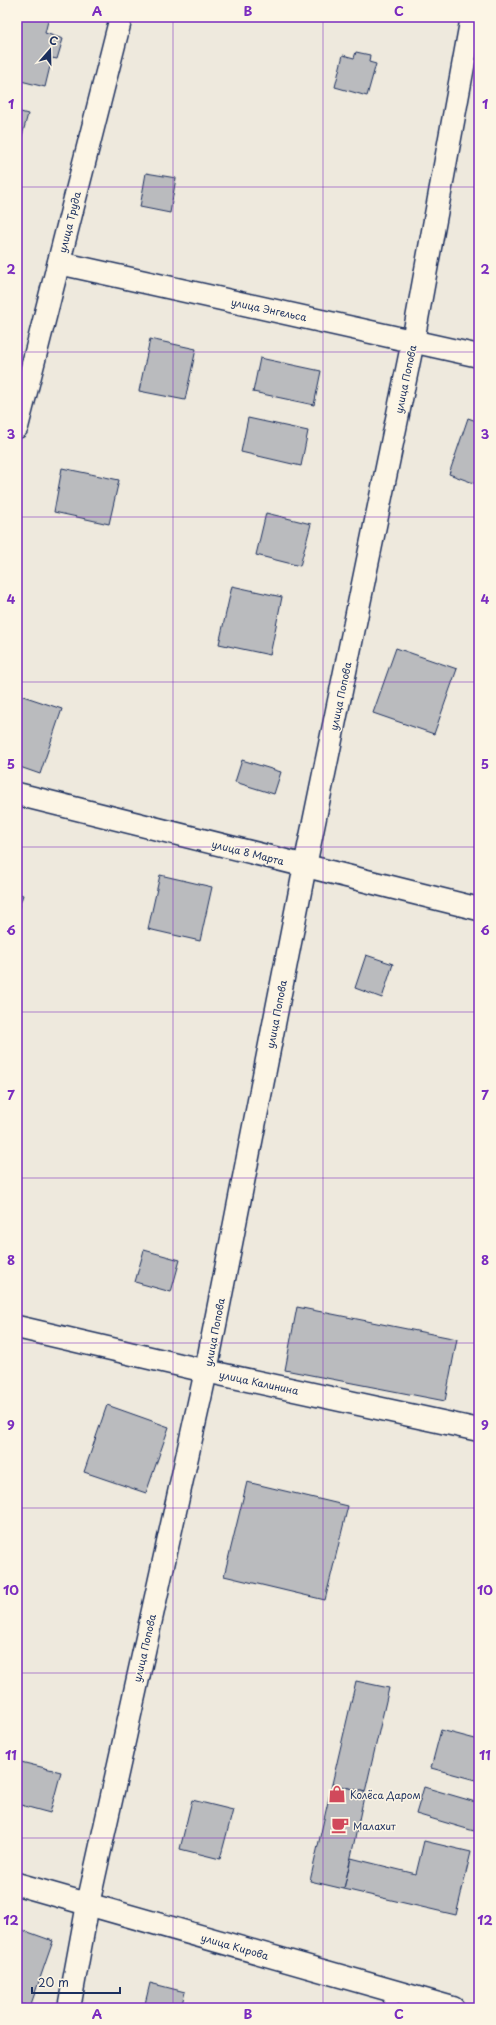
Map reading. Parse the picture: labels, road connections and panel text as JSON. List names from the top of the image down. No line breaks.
{"streets":{"street":["улица Труда","улица Энгельса","улица Попова","улица 8 Марта","улица Калинина","улица Кирова"]},"crossings":[["улица Труда","улица Энгельса"],["улица Энгельса","улица Попова"],["улица Попова","улица 8 Марта"],["улица Попова","улица Калинина"],["улица Попова","улица Кирова"]],"places":{"shop":["Колёса Даром"],"cafe":["Малахит"]},"scale_bar":"20 m","north":"top","grid":{"columns":["A","B","C"],"rows":["1","2","3","4","5","6","7","8","9","10","11","12"]}}
